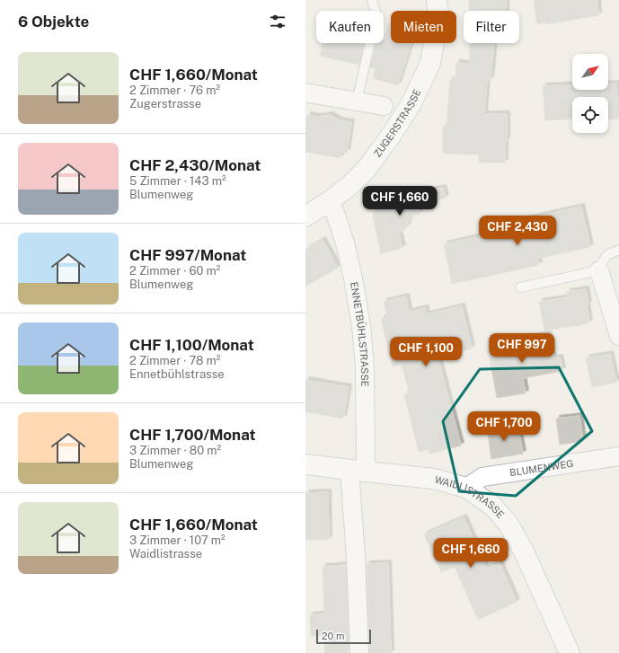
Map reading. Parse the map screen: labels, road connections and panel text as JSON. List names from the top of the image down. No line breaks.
{"streets":{"main road":["ZUGERSTRASSE","WAIDLISTRASSE"],"street":["ENNETBÜHLSTRASSE","BLUMENWEG"]},"crossings":[["ZUGERSTRASSE","ENNETBÜHLSTRASSE"],["ENNETBÜHLSTRASSE","WAIDLISTRASSE"],["BLUMENWEG","WAIDLISTRASSE"]],"scale_bar":"20 m","north":"top right","page":{"heading":"6 Objekte","chip":["Kaufen","Mieten","Filter"],"list":[{"name":"CHF 1,660/Monat","note":"2 Zimmer · 76 m² · Zugerstrasse"},{"name":"CHF 2,430/Monat","note":"5 Zimmer · 143 m² · Blumenweg"},{"name":"CHF 997/Monat","note":"2 Zimmer · 60 m² · Blumenweg"},{"name":"CHF 1,100/Monat","note":"2 Zimmer · 78 m² · Ennetbühlstrasse"},{"name":"CHF 1,700/Monat","note":"3 Zimmer · 80 m² · Blumenweg"},{"name":"CHF 1,660/Monat","note":"3 Zimmer · 107 m² · Waidlistrasse"}],"price":["CHF 1,660","CHF 2,430","CHF 997","CHF 1,100","CHF 1,700","CHF 1,660"],"scale":"20 m"}}
